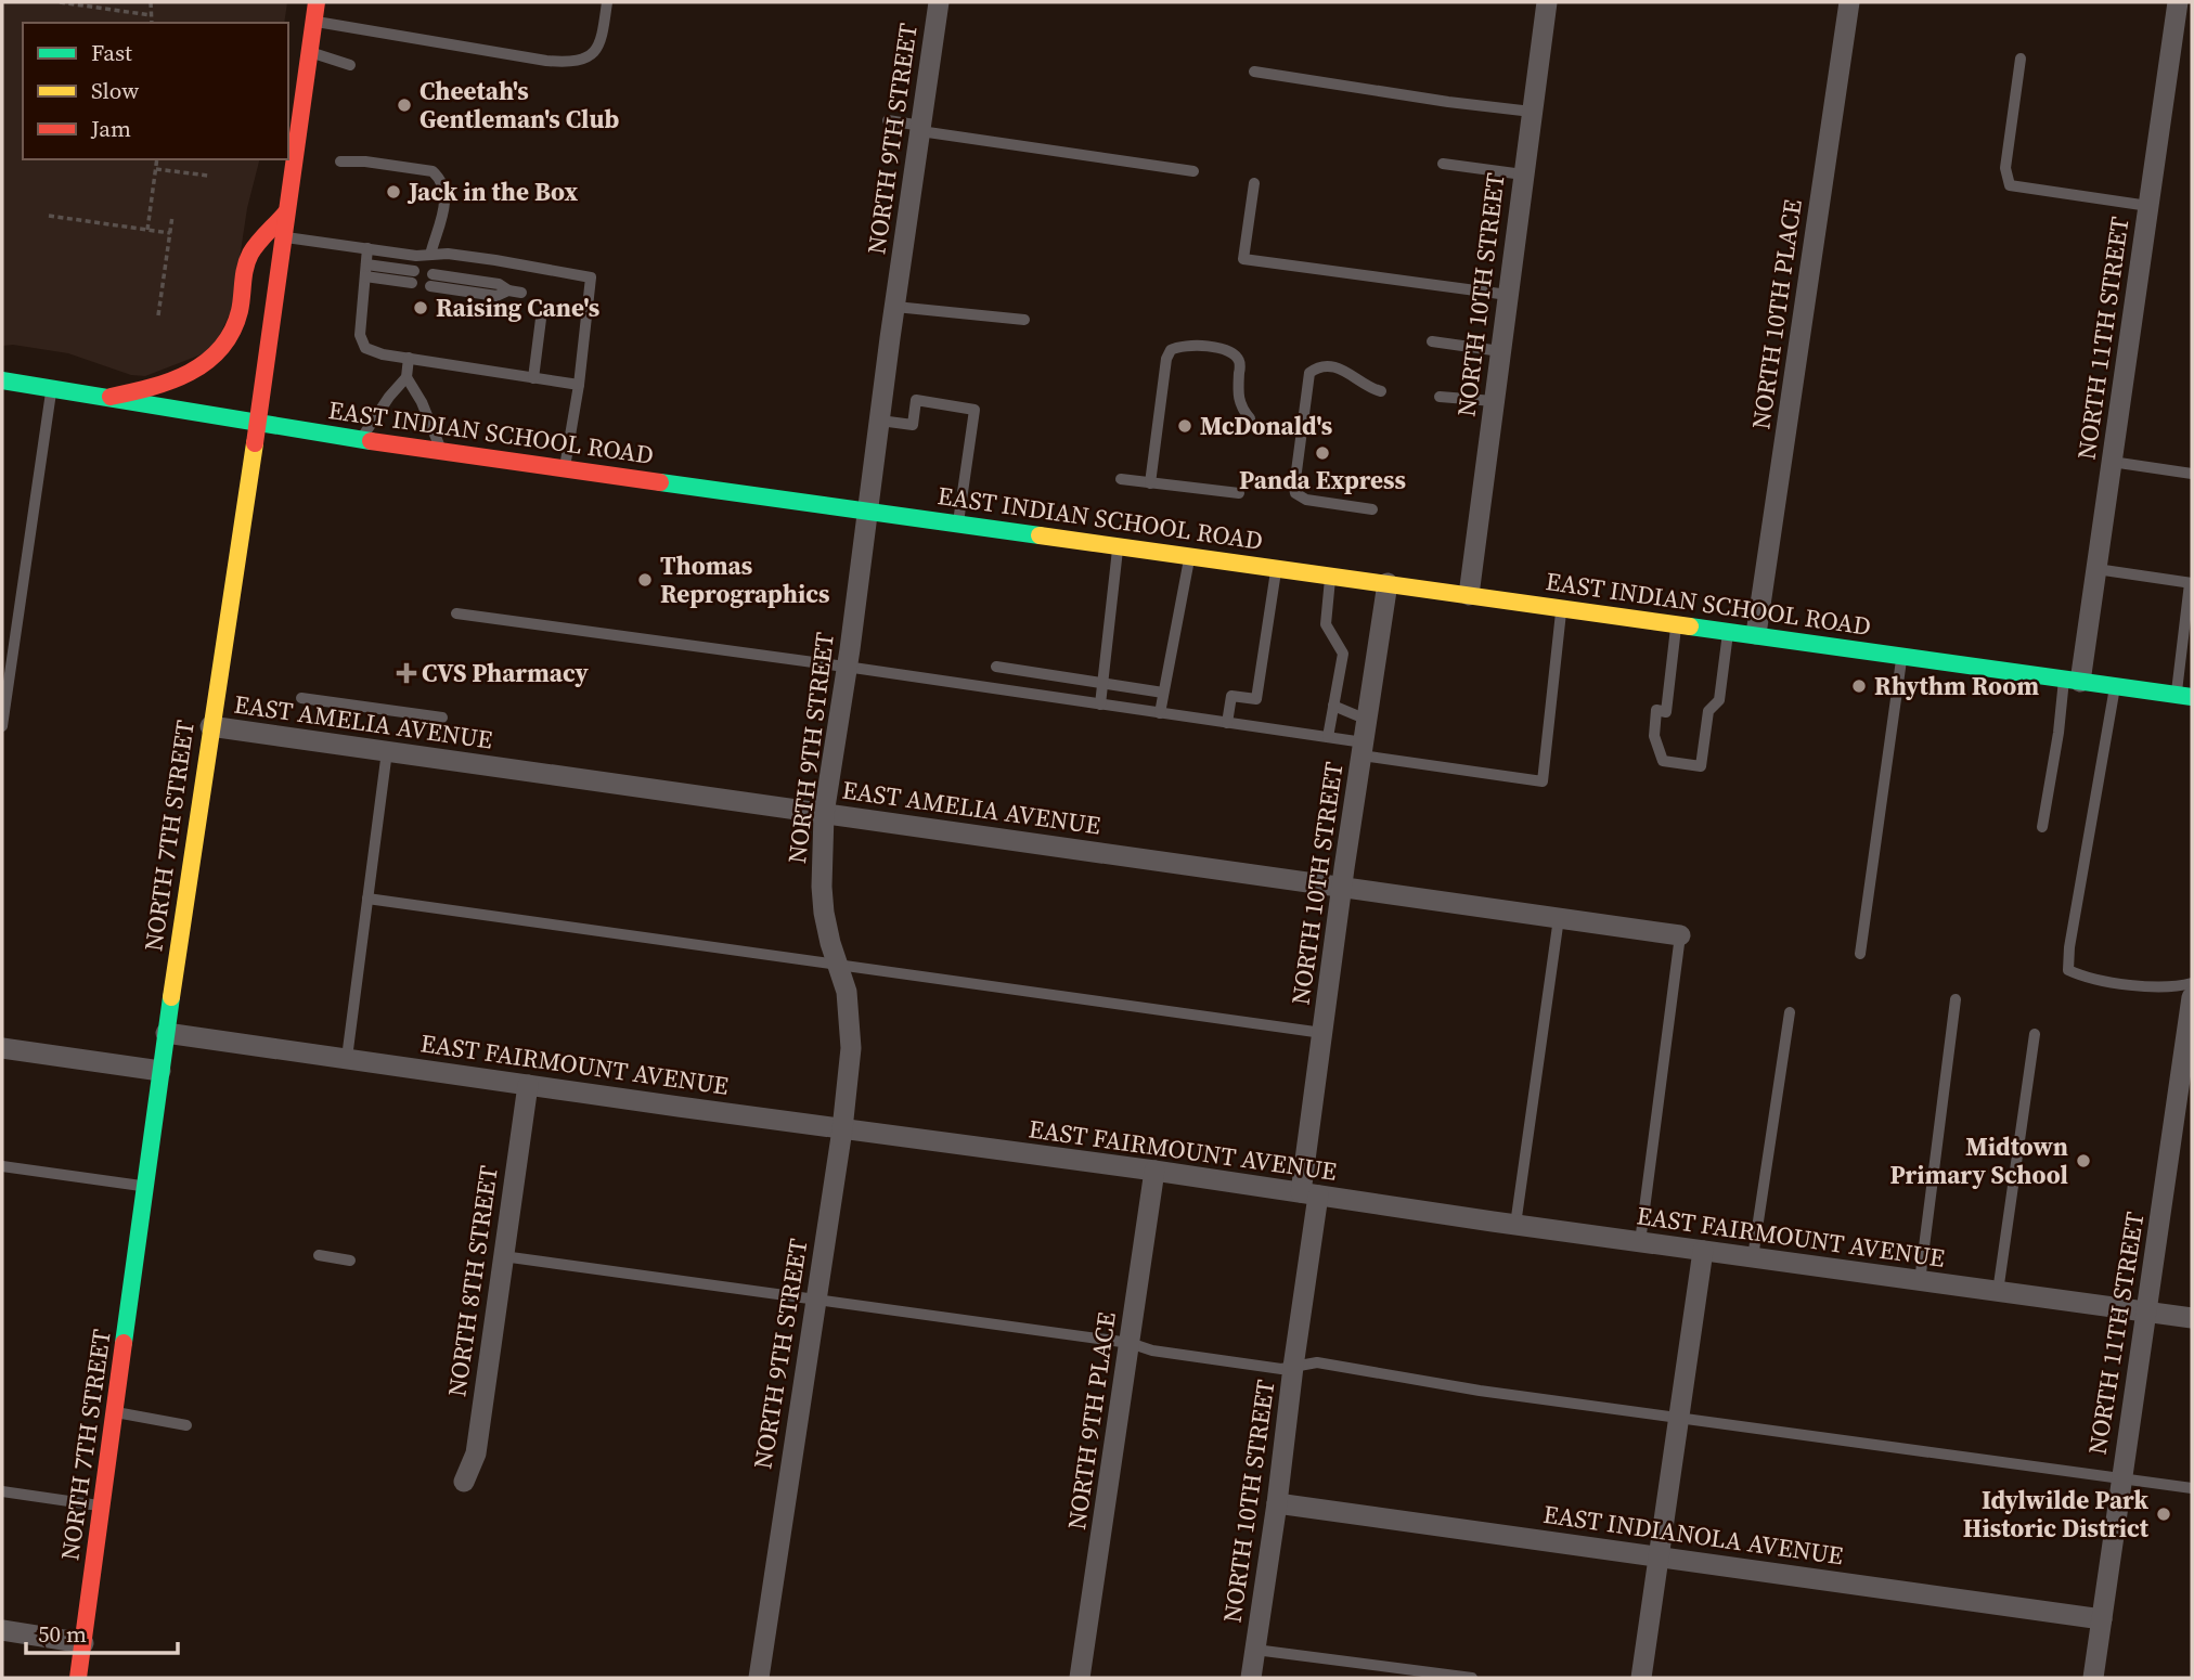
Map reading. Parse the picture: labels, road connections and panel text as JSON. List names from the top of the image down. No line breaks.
{"streets":{"main road":["EAST INDIAN SCHOOL ROAD","NORTH 7TH STREET"],"street":["NORTH 9TH STREET","NORTH 10TH STREET","NORTH 10TH PLACE","NORTH 11TH STREET","EAST AMELIA AVENUE","EAST FAIRMOUNT AVENUE","NORTH 8TH STREET","NORTH 9TH PLACE","EAST INDIANOLA AVENUE"]},"crossings":[["NORTH 9TH STREET","EAST INDIAN SCHOOL ROAD"],["NORTH 9TH STREET","EAST AMELIA AVENUE"],["NORTH 9TH STREET","EAST FAIRMOUNT AVENUE"],["NORTH 10TH STREET","EAST INDIAN SCHOOL ROAD"],["NORTH 10TH STREET","EAST AMELIA AVENUE"],["NORTH 10TH STREET","EAST FAIRMOUNT AVENUE"],["NORTH 10TH STREET","EAST INDIANOLA AVENUE"],["NORTH 10TH PLACE","EAST INDIAN SCHOOL ROAD"],["NORTH 11TH STREET","EAST INDIAN SCHOOL ROAD"],["NORTH 11TH STREET","EAST FAIRMOUNT AVENUE"],["NORTH 11TH STREET","EAST INDIANOLA AVENUE"],["EAST INDIAN SCHOOL ROAD","NORTH 7TH STREET"],["EAST AMELIA AVENUE","NORTH 7TH STREET"],["NORTH 7TH STREET","EAST FAIRMOUNT AVENUE"],["EAST FAIRMOUNT AVENUE","NORTH 8TH STREET"],["EAST FAIRMOUNT AVENUE","NORTH 9TH PLACE"]],"places":{"other":["Cheetah's Gentleman's Club","Jack in the Box","Raising Cane's","McDonald's","Panda Express","Thomas Reprographics","Rhythm Room","Midtown Primary School","Idylwilde Park Historic District"],"health":["CVS Pharmacy"]},"legend":["Fast","Slow","Jam"],"scale_bar":"50 m"}
